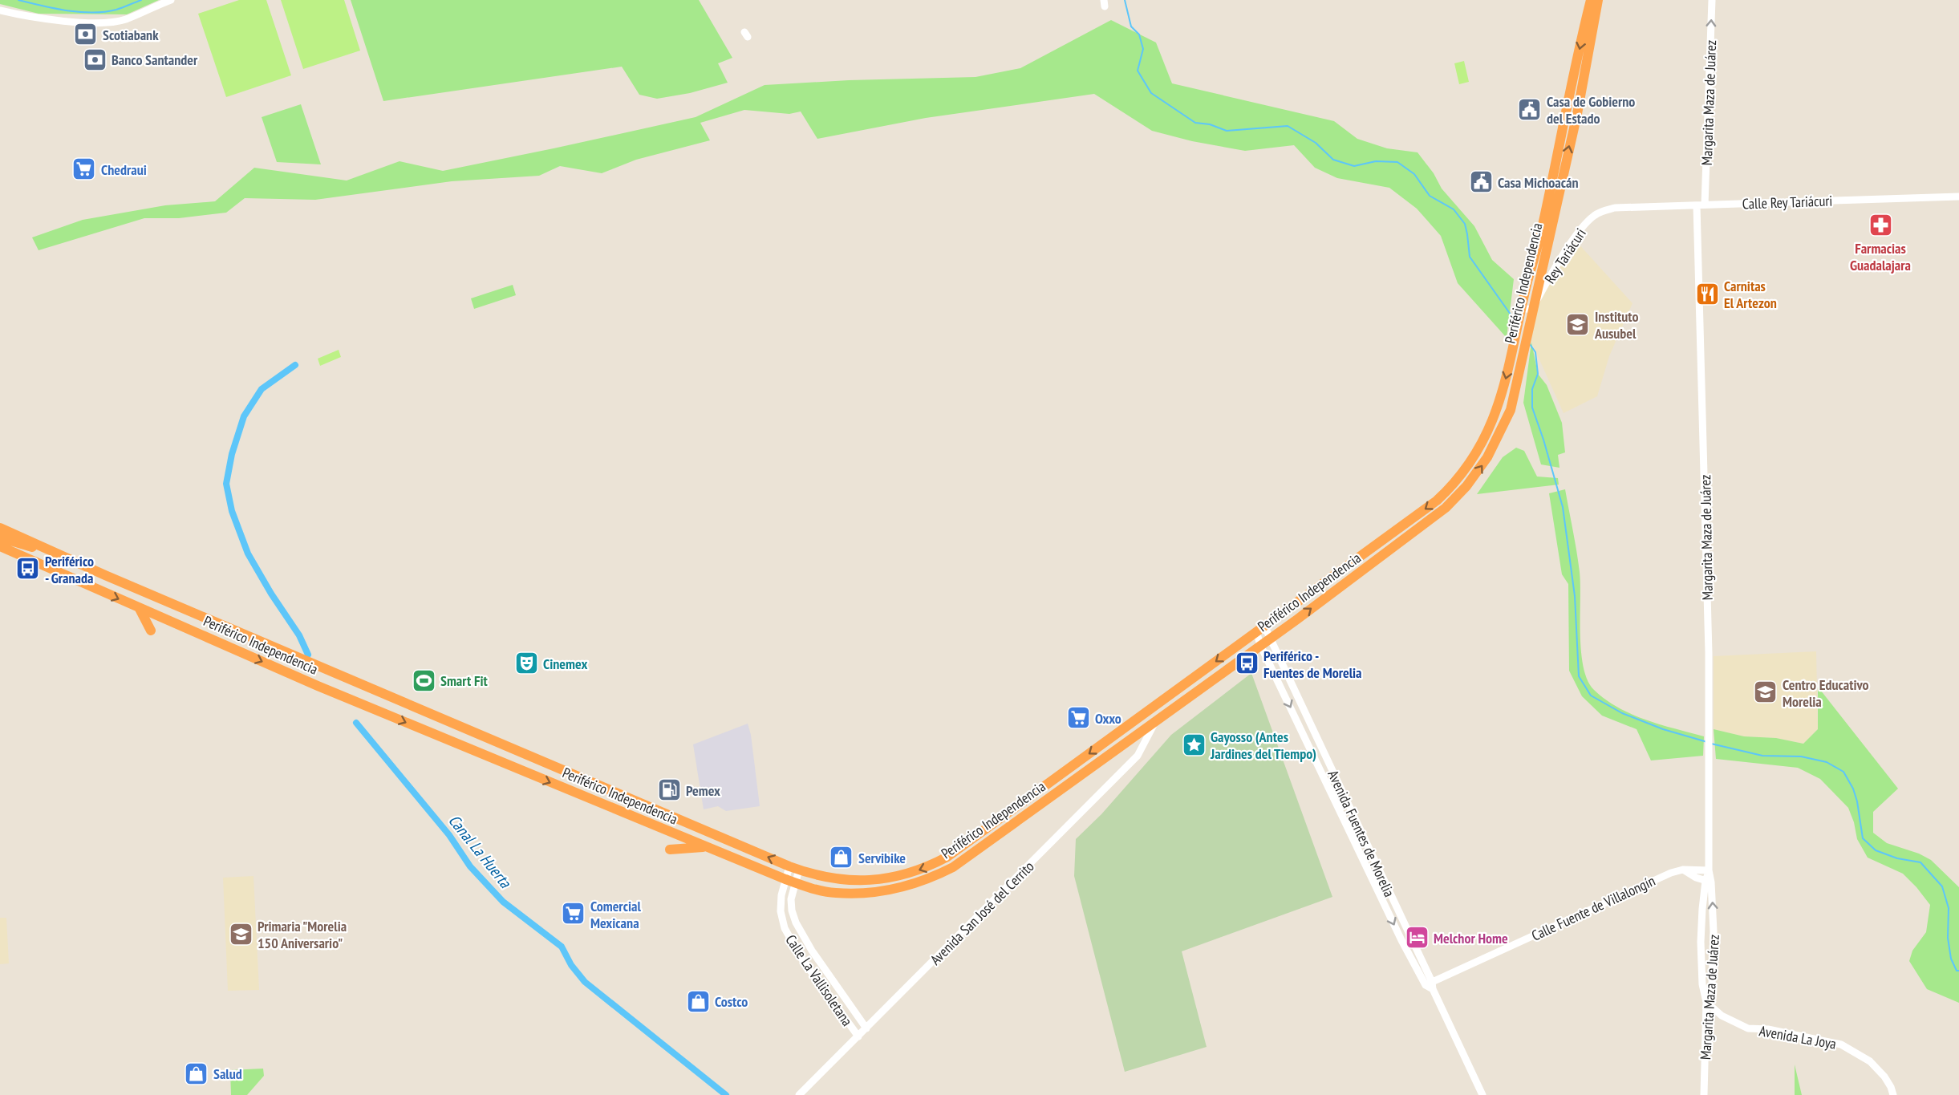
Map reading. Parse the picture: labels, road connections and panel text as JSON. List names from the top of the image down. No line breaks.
{"streets":{"highway":["Periférico Independencia"],"street":["Margarita Maza de Juárez","Calle Rey Tariácuri","Rey Tariácuri","Avenida Fuentes de Morelia","Calle Fuente de Villalongín","Avenida San José del Cerrito","Calle La Vallisoletana","Avenida La Joya"]},"crossings":[["Margarita Maza de Juárez","Calle Rey Tariácuri"],["Margarita Maza de Juárez","Calle Fuente de Villalongín"],["Margarita Maza de Juárez","Avenida La Joya"],["Calle Rey Tariácuri","Rey Tariácuri"],["Rey Tariácuri","Periférico Independencia"],["Periférico Independencia","Avenida Fuentes de Morelia"],["Periférico Independencia","Avenida San José del Cerrito"],["Periférico Independencia","Calle La Vallisoletana"],["Avenida Fuentes de Morelia","Calle Fuente de Villalongín"],["Avenida San José del Cerrito","Calle La Vallisoletana"]],"water":["Canal La Huerta"],"places":{"bank":["Scotiabank","Banco Santander"],"public building":["Casa de Gobierno del Estado","Casa Michoacán"],"supermarket":["Chedraui","Oxxo","Comercial Mexicana"],"pharmacy":["Farmacias Guadalajara"],"restaurant":["Carnitas El Artezon"],"school or university":["Instituto Ausubel","Centro Educativo Morelia","Primaria \"Morelia 150 Aniversario\""],"bus stop":["Periférico - Granada","Periférico - Fuentes de Morelia"],"theatre":["Cinemex"],"sports":["Smart Fit"],"place":["Gayosso (Antes Jardines del Tiempo)"],"fuel station":["Pemex"],"shop":["Servibike","Costco","Salud"],"hotel":["Melchor Home"]}}
